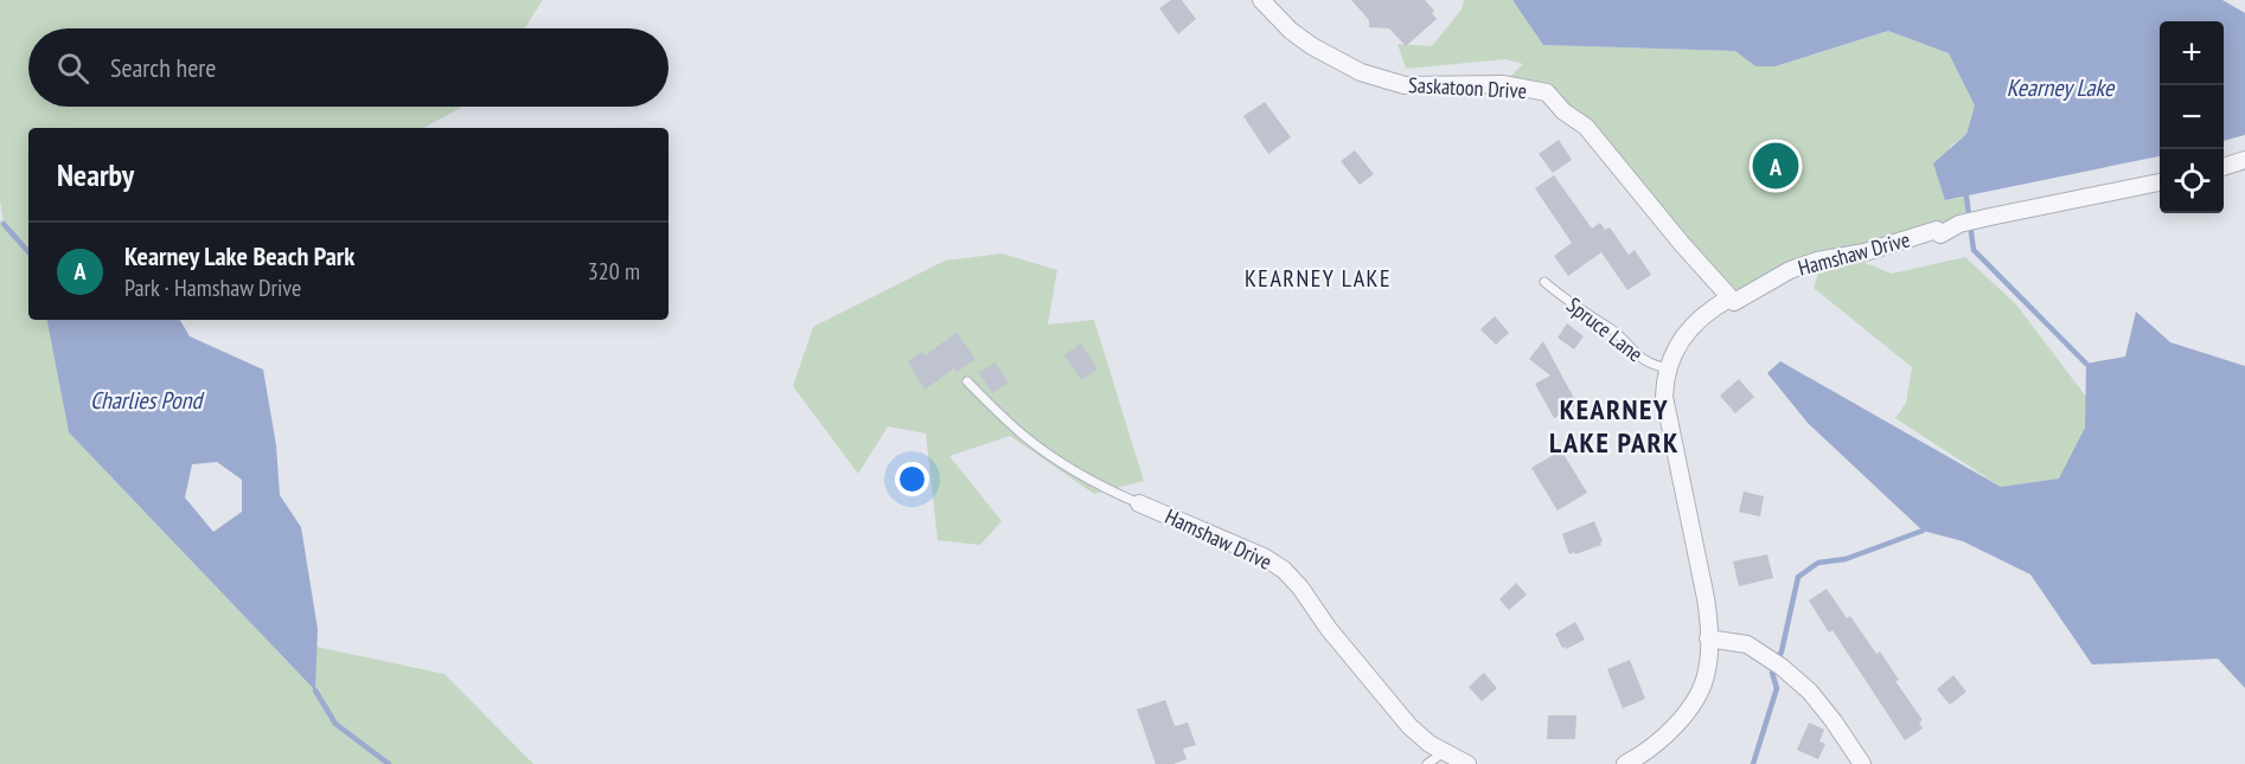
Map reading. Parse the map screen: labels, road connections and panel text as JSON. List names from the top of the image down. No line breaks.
{"streets":{"street":["Saskatoon Drive","Hamshaw Drive"],"lane":["Spruce Lane"]},"crossings":[["Saskatoon Drive","Hamshaw Drive"],["Hamshaw Drive","Spruce Lane"]],"districts":["KEARNEY LAKE","KEARNEY LAKE PARK"],"water":["Kearney Lake","Charlies Pond"],"page":{"map_buttons":["+","−"],"search":"Search here","heading":"Nearby","pins":"A","list":[{"mark":"A","name":"Kearney Lake Beach Park","note":"Park · Hamshaw Drive","value":"320 m"}]}}
